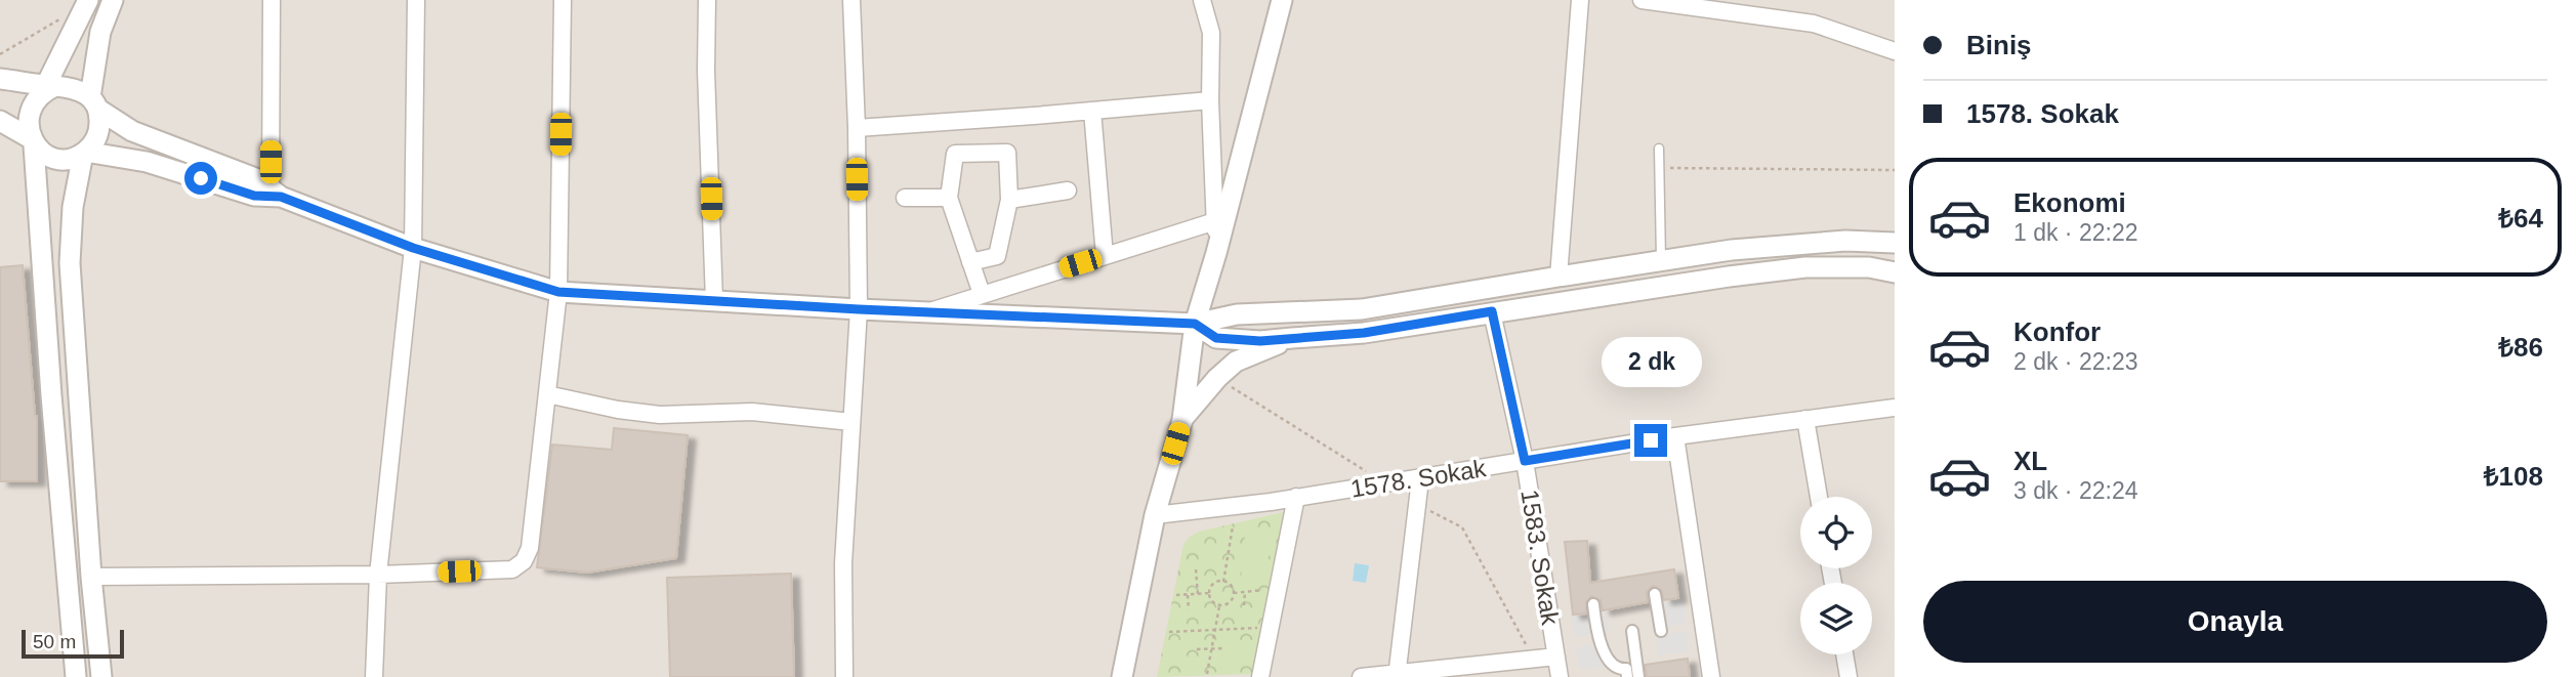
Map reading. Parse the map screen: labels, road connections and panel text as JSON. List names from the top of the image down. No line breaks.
{"streets":{"street":["1578. Sokak","1583. Sokak"]},"crossings":[["1578. Sokak","1583. Sokak"]],"scale_bar":"50 m","page":{"banner":["Biniş","1578. Sokak"],"list":[{"name":"Ekonomi","note":"1 dk · 22:22","value":"₺64"},{"name":"Konfor","note":"2 dk · 22:23","value":"₺86"},{"name":"XL","note":"3 dk · 22:24","value":"₺108"}],"bubble":"2 dk","buttons":"Onayla","scale":"50 m"}}
